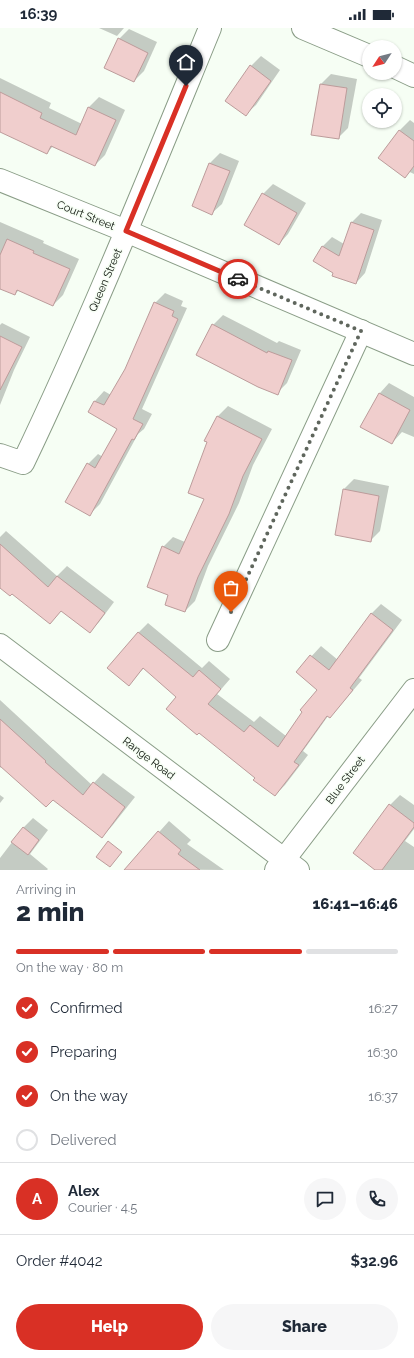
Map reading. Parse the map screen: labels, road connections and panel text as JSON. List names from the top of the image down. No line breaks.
{"streets":{"street":["Court Street","Queen Street","Range Road","Blue Street"]},"crossings":[["Court Street","Queen Street"],["Range Road","Blue Street"]],"north":"bottom left","page":{"status":"16:39","heading":["2 min","Arriving in","16:41–16:46"],"panel":["Alex","Courier · 4.5","Order #4042","$32.96"],"bar":"On the way · 80 m","list":[["Confirmed","16:27"],["Preparing","16:30"],["On the way","16:37"],"Delivered"],"round":"A","buttons":["Help","Share"]}}
